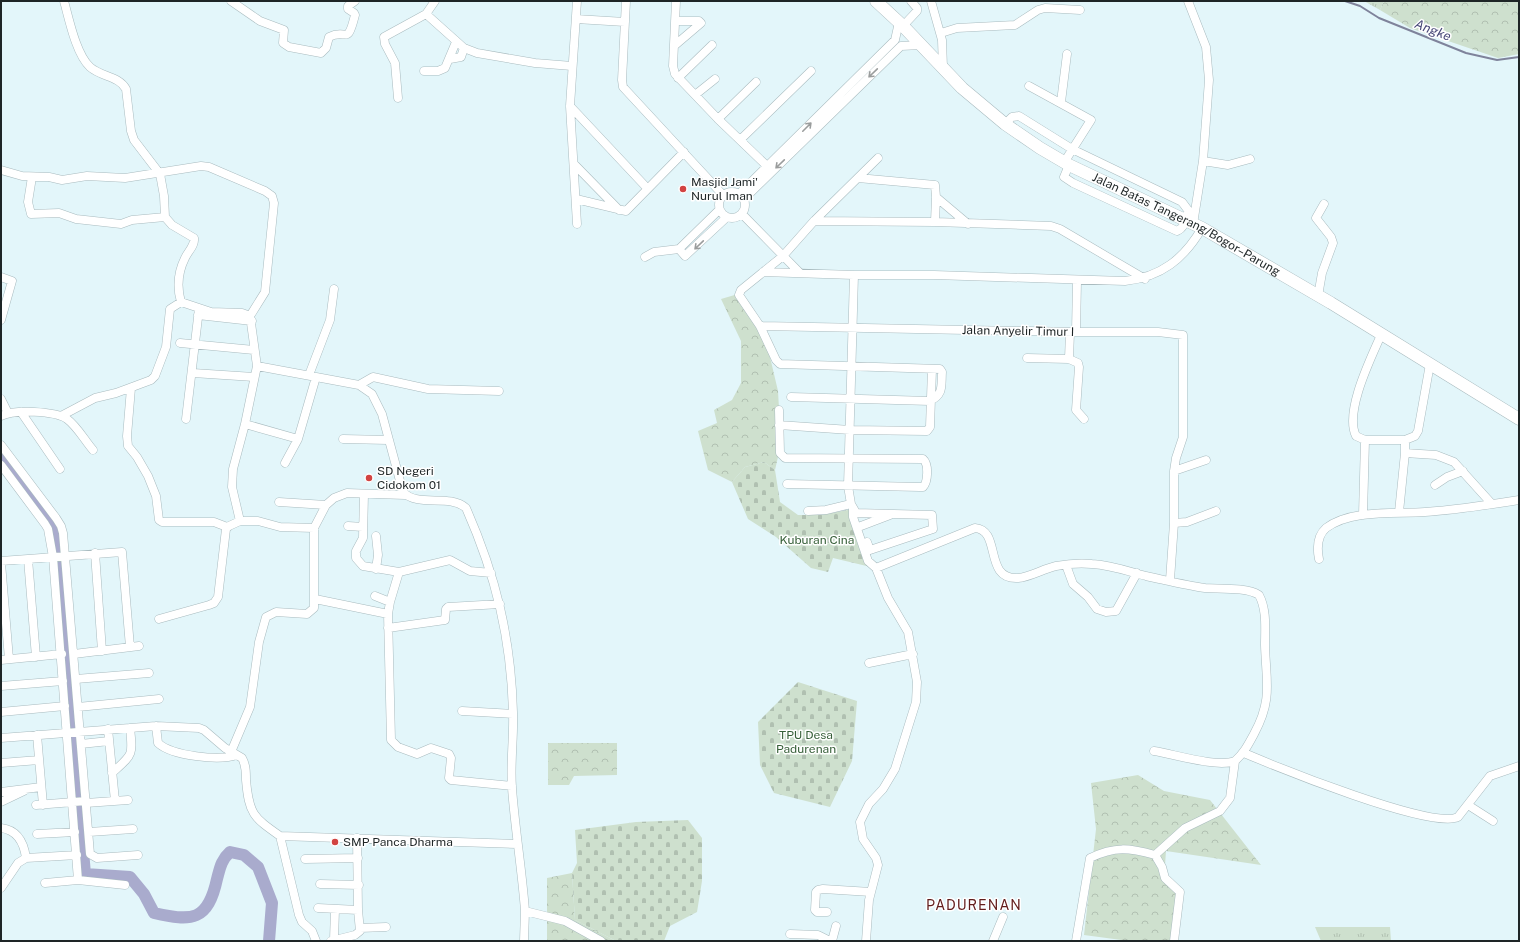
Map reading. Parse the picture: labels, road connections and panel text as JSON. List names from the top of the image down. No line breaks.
{"streets":{"main road":["Jalan Batas Tangerang/Bogor–Parung"],"street":["Jalan Anyelir Timur I"]},"districts":["PADURENAN"],"water":["Angke"],"parks":["Kuburan Cina","TPU Desa Padurenan"],"places":["Masjid Jami' Nurul Iman","SD Negeri Cidokom 01","SMP Panca Dharma"]}
